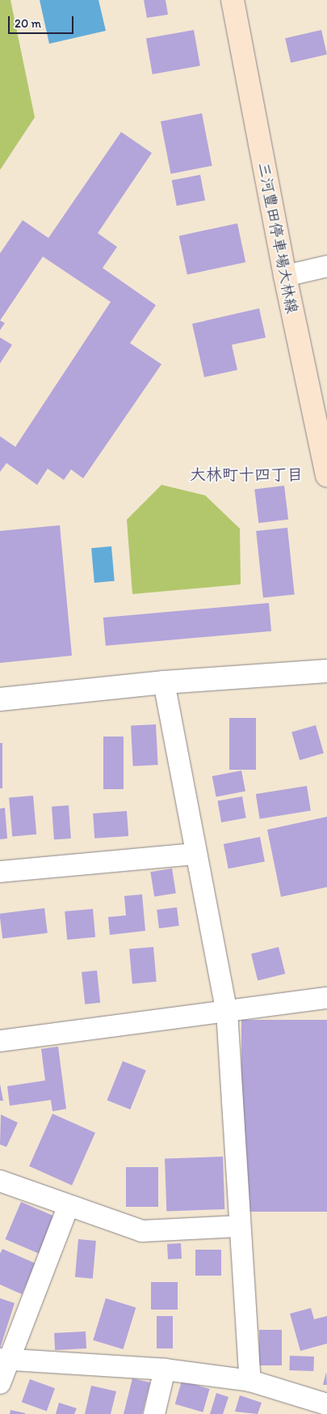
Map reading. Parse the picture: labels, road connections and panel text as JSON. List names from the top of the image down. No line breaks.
{"streets":{"main road":["三河豊田停車場大林線"]},"districts":["大林町十四丁目"],"scale_bar":"20 m"}
